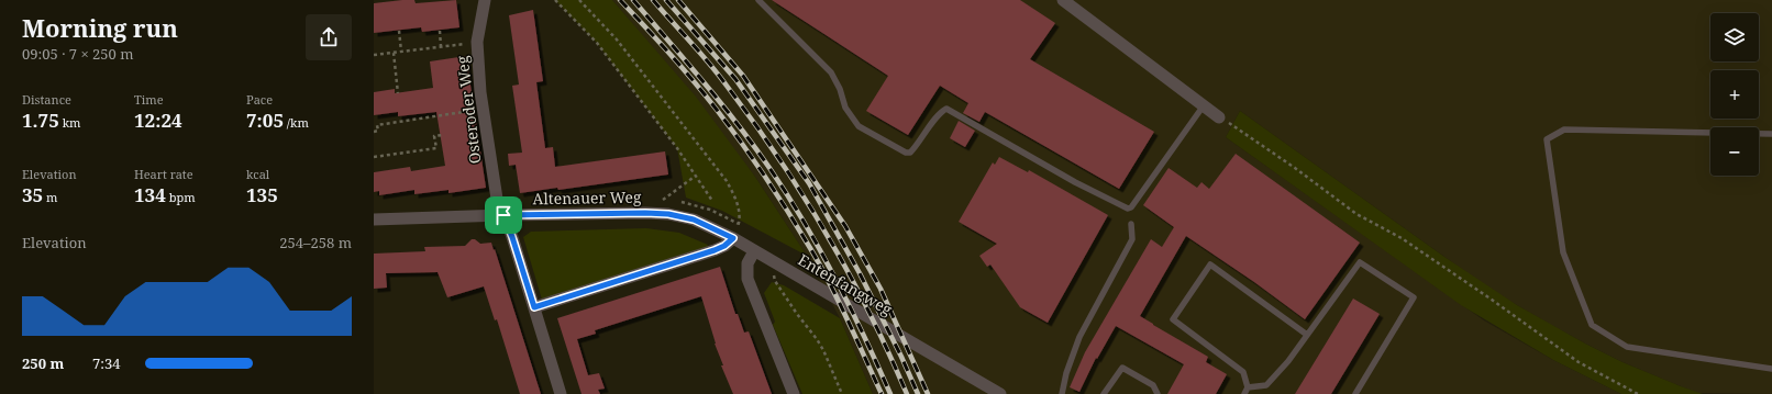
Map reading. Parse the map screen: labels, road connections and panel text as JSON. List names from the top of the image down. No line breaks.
{"streets":{"street":["Osteroder Weg","Altenauer Weg","Entenfangweg"]},"crossings":[["Osteroder Weg","Altenauer Weg"],["Altenauer Weg","Entenfangweg"]],"page":{"heading":["Morning run","09:05 · 7 × 250 m"],"map_buttons":["+","−"],"stats":[["Distance","1.75 km"],["Time","12:24"],["Pace","7:05 /km"],["Elevation","35 m"],["Heart rate","134 bpm"],["kcal","135"]],"chart":["Elevation","254–258 m"],"list":[{"name":"250 m","note":"7:34"}]}}
